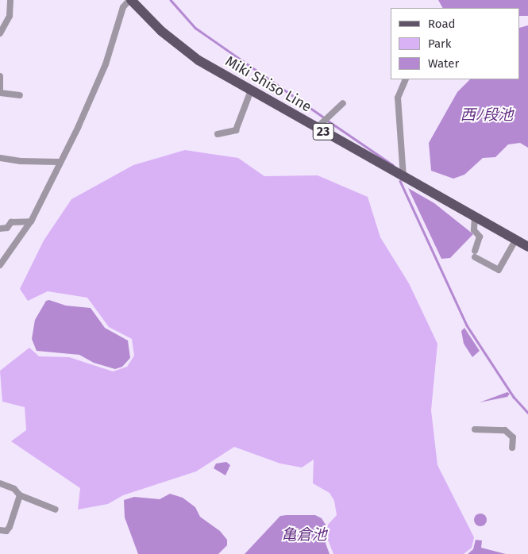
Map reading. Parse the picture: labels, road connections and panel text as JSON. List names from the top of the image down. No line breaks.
{"streets":{"main road":["Miki Shiso Line","23"]},"water":["西ﾉ段池","亀倉池"],"legend":["Road","Park","Water"]}
